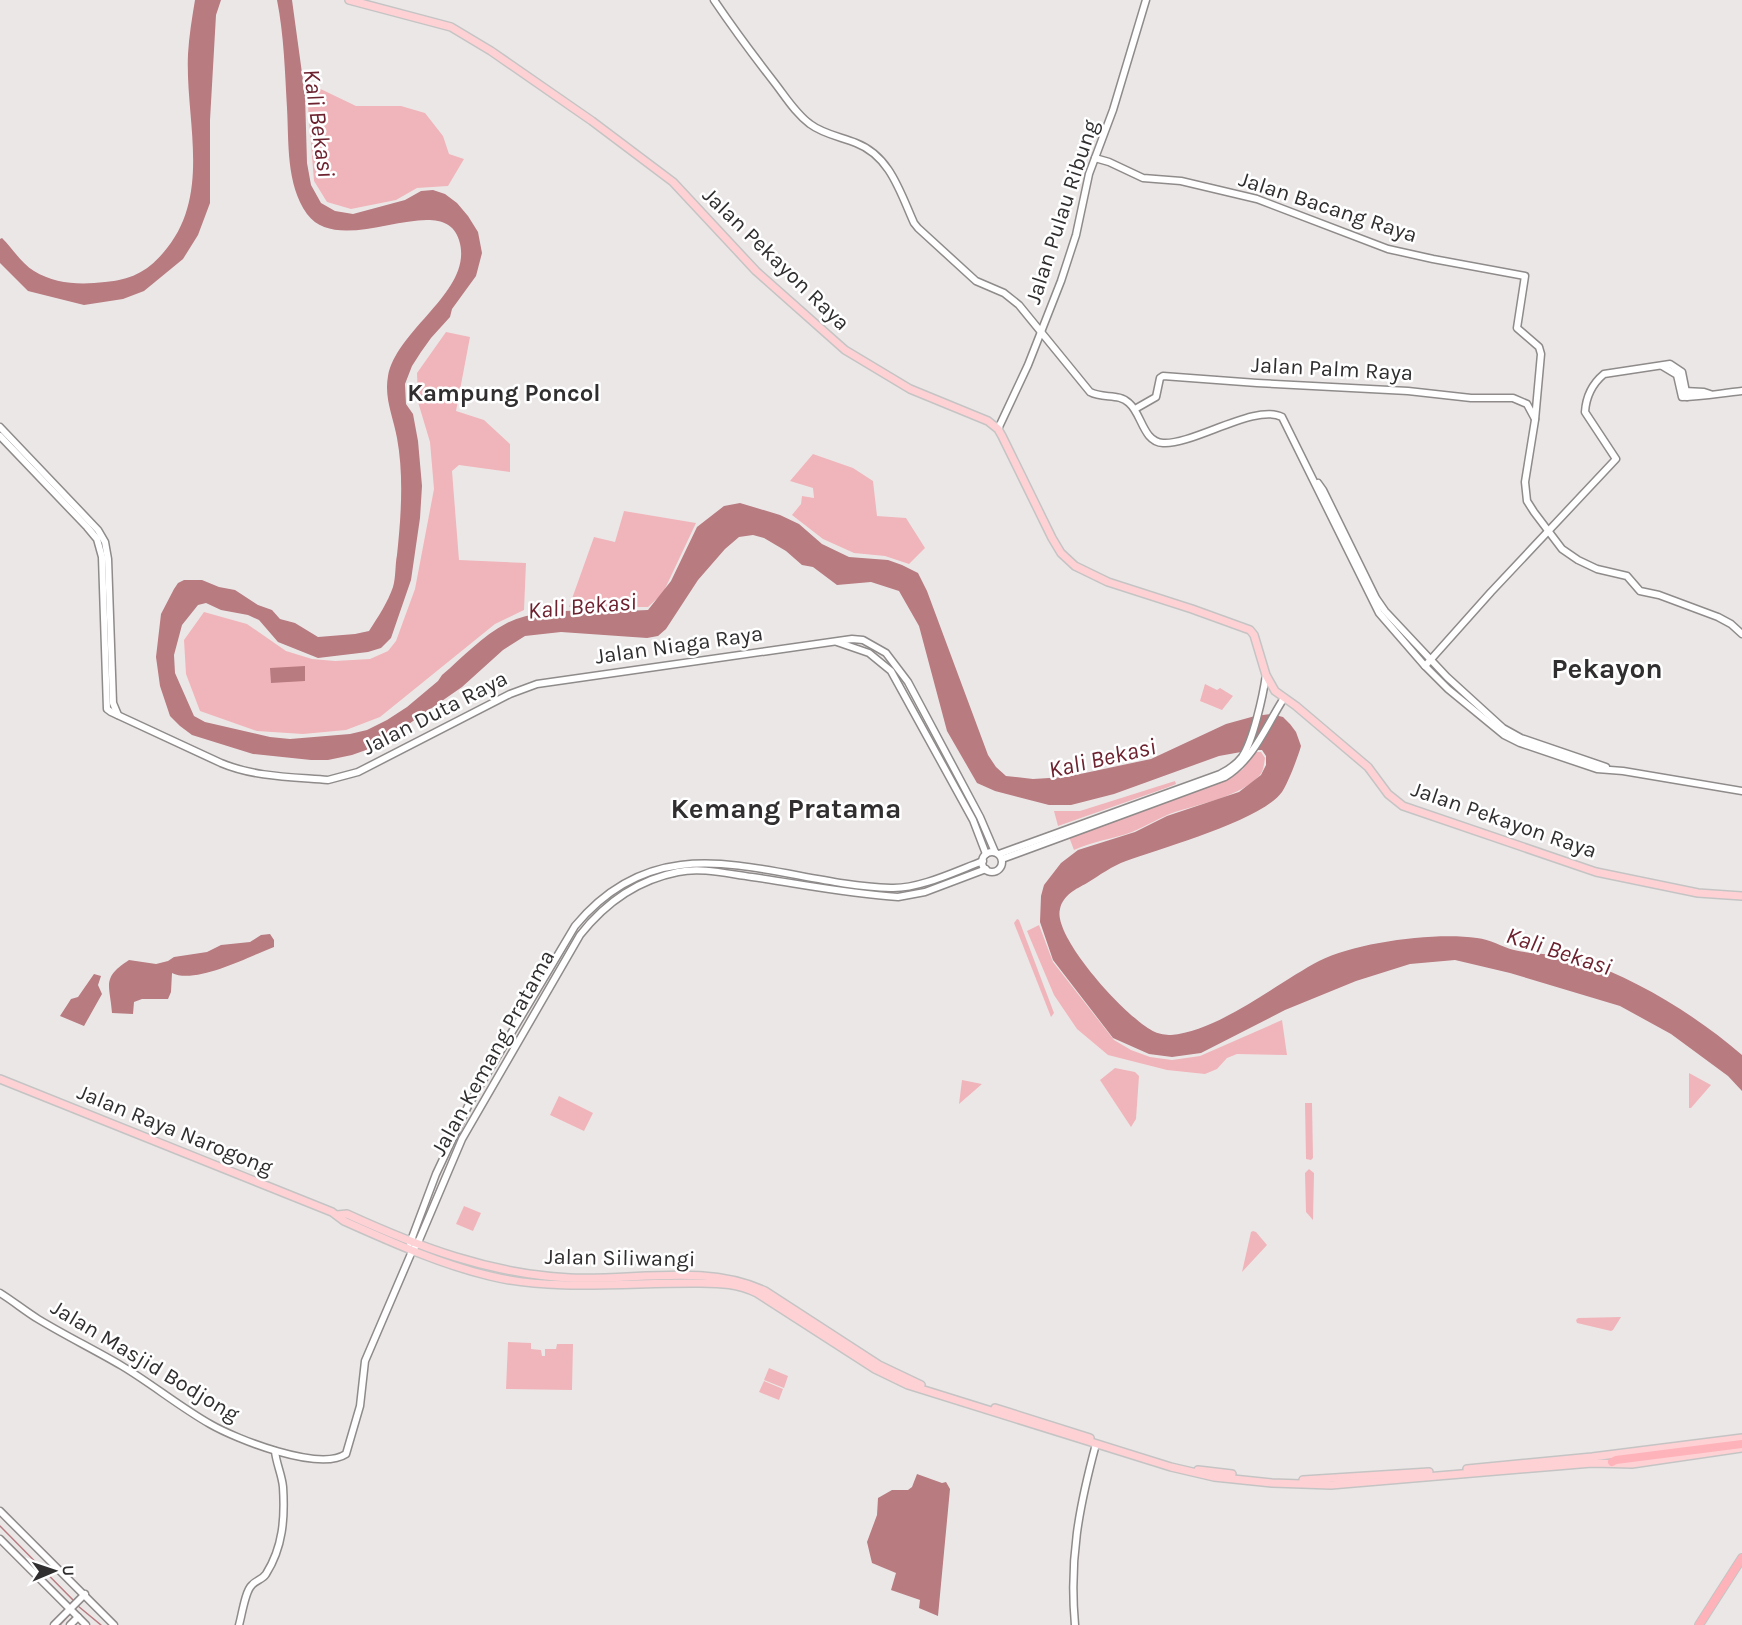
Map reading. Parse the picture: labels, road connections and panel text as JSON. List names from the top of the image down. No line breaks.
{"streets":{"main road":["Jalan Pekayon Raya","Jalan Raya Narogong","Jalan Siliwangi"],"street":["Jalan Bacang Raya","Jalan Pulau Ribung","Jalan Palm Raya","Jalan Niaga Raya","Jalan Duta Raya","Jalan Kemang Pratama","Jalan Masjid Bodjong"]},"crossings":[["Jalan Bacang Raya","Jalan Pulau Ribung"],["Jalan Bacang Raya","Jalan Palm Raya"],["Jalan Pulau Ribung","Jalan Pekayon Raya"],["Jalan Niaga Raya","Jalan Duta Raya"],["Jalan Niaga Raya","Jalan Kemang Pratama"],["Jalan Kemang Pratama","Jalan Siliwangi"],["Jalan Kemang Pratama","Jalan Masjid Bodjong"],["Jalan Raya Narogong","Jalan Siliwangi"],["Jalan Siliwangi","Jalan Masjid Bodjong"]],"districts":["Kampung Poncol","Pekayon","Kemang Pratama"],"water":["Kali Bekasi"],"north":"right"}
